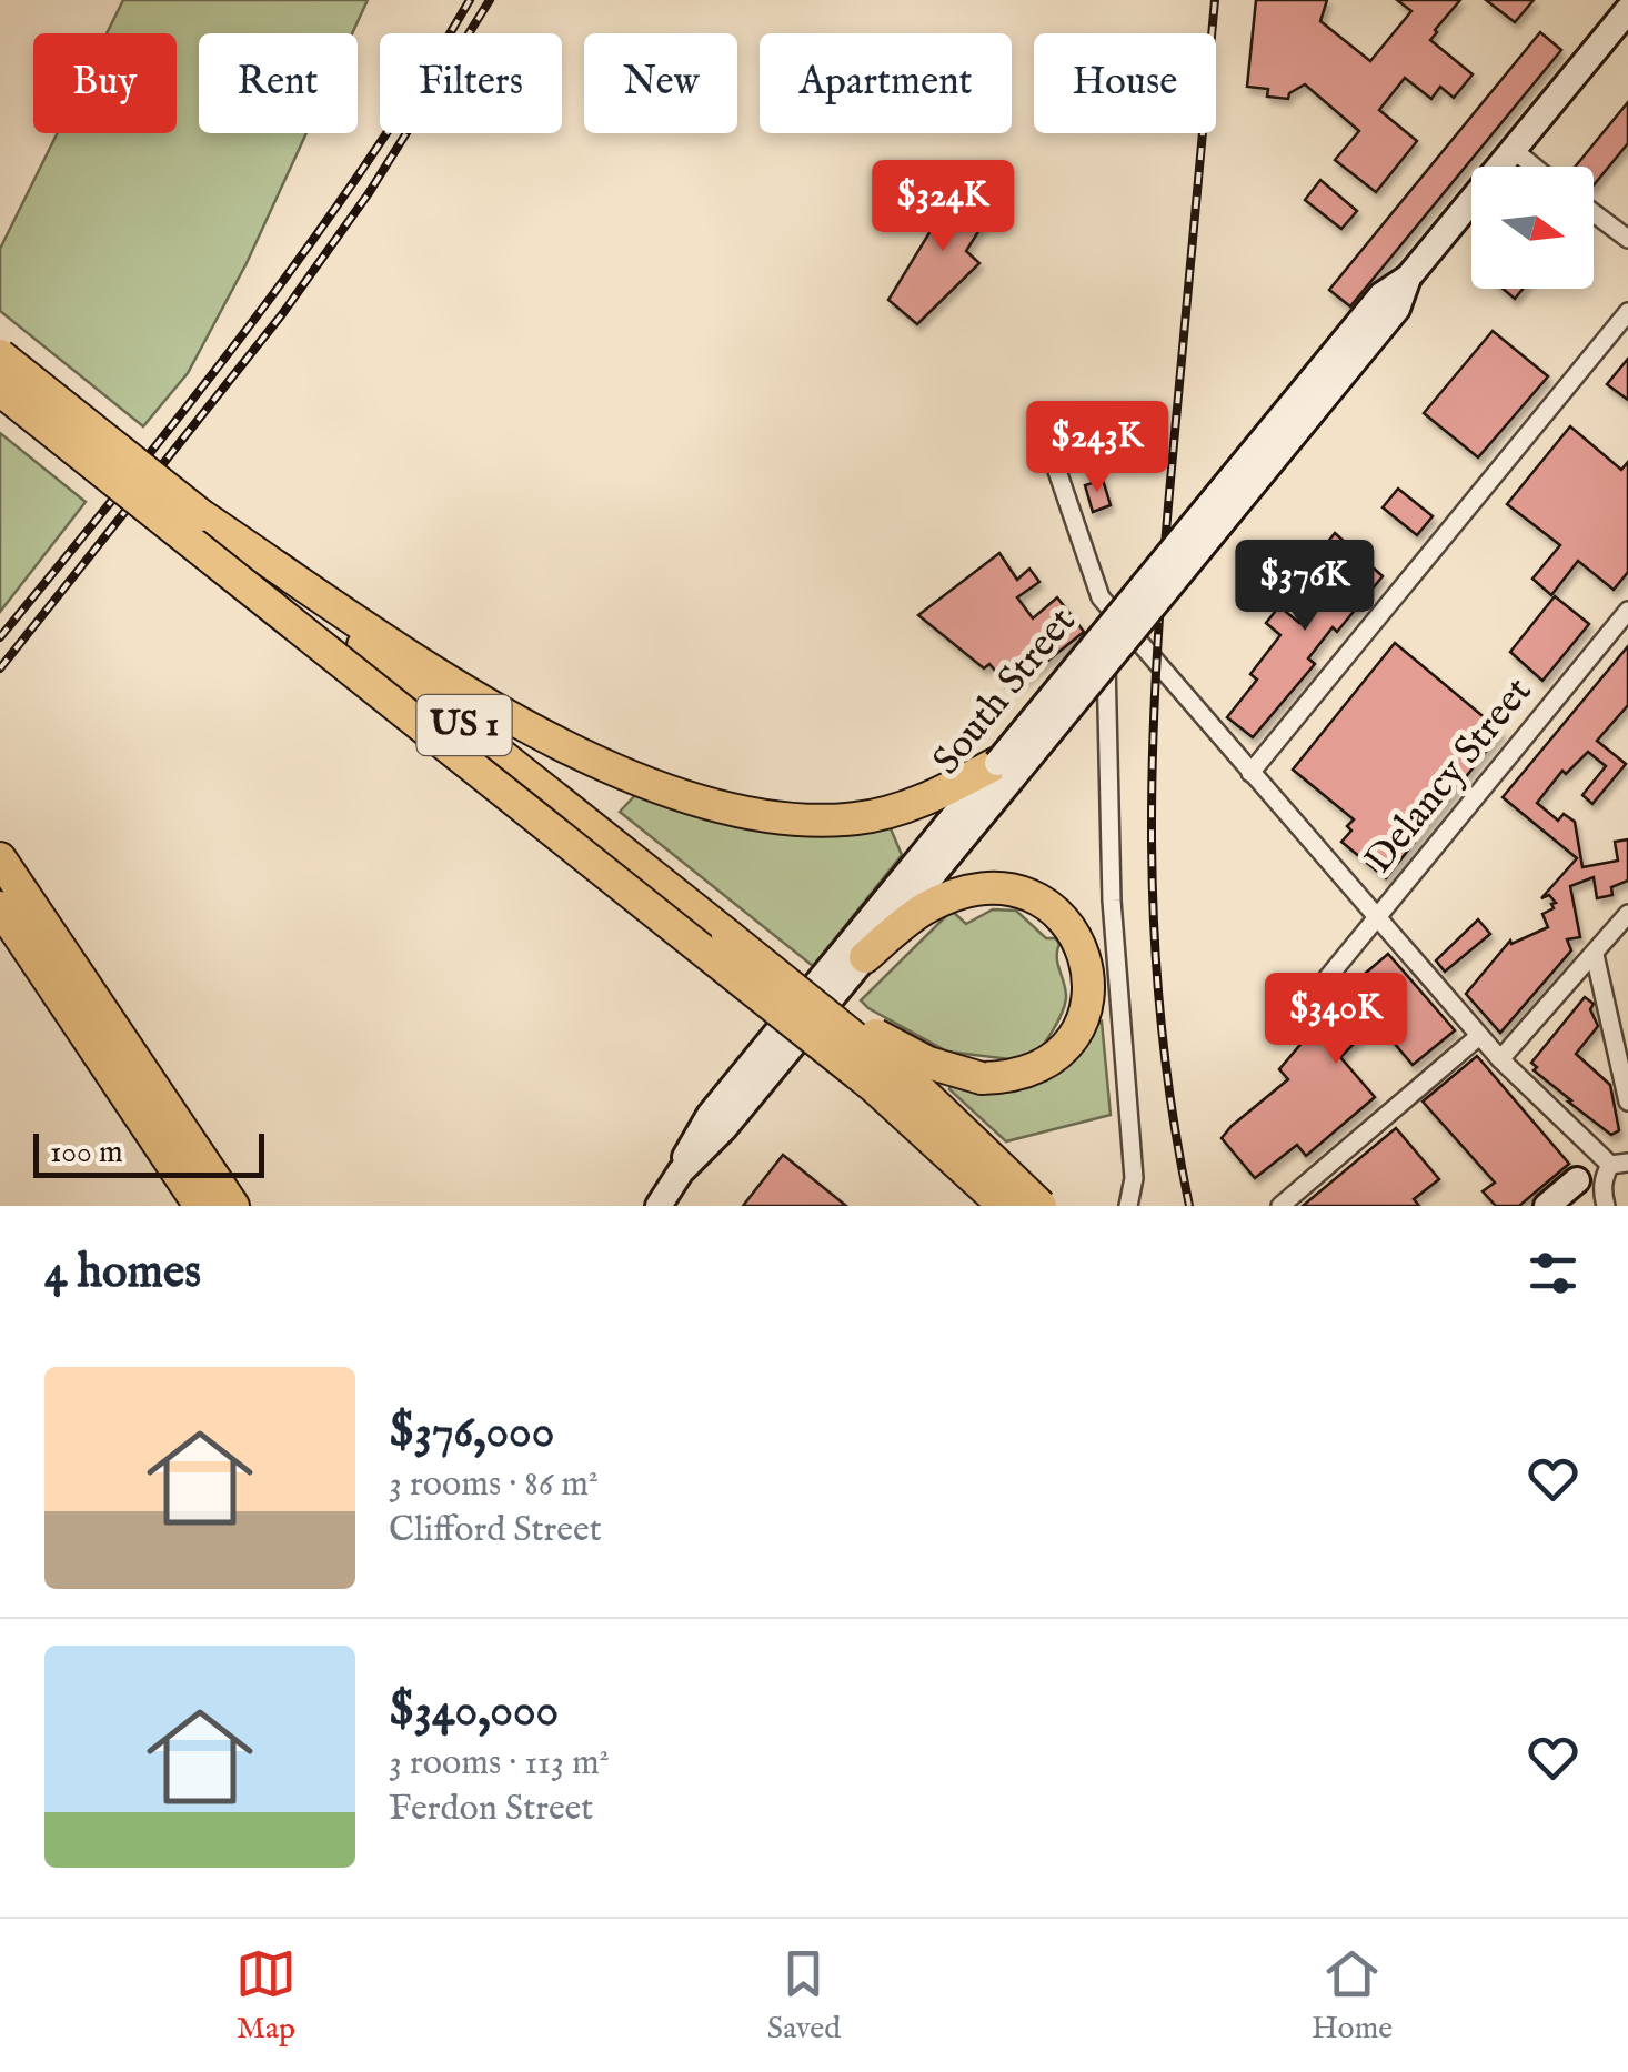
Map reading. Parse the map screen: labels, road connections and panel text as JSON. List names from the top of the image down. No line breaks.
{"streets":{"highway":["US 1"],"main road":["South Street"],"street":["Delancy Street"]},"scale_bar":"100 m","north":"right","page":{"chip":["Buy","Rent","Filters","New","Apartment","House"],"price":["$324K","$243K","$376K","$340K"],"scale":"100 m","heading":"4 homes","list":[{"name":"$376,000","note":"3 rooms · 86 m² · Clifford Street"},{"name":"$340,000","note":"3 rooms · 113 m² · Ferdon Street"}],"tabs":["Map","Saved","Home"]}}
